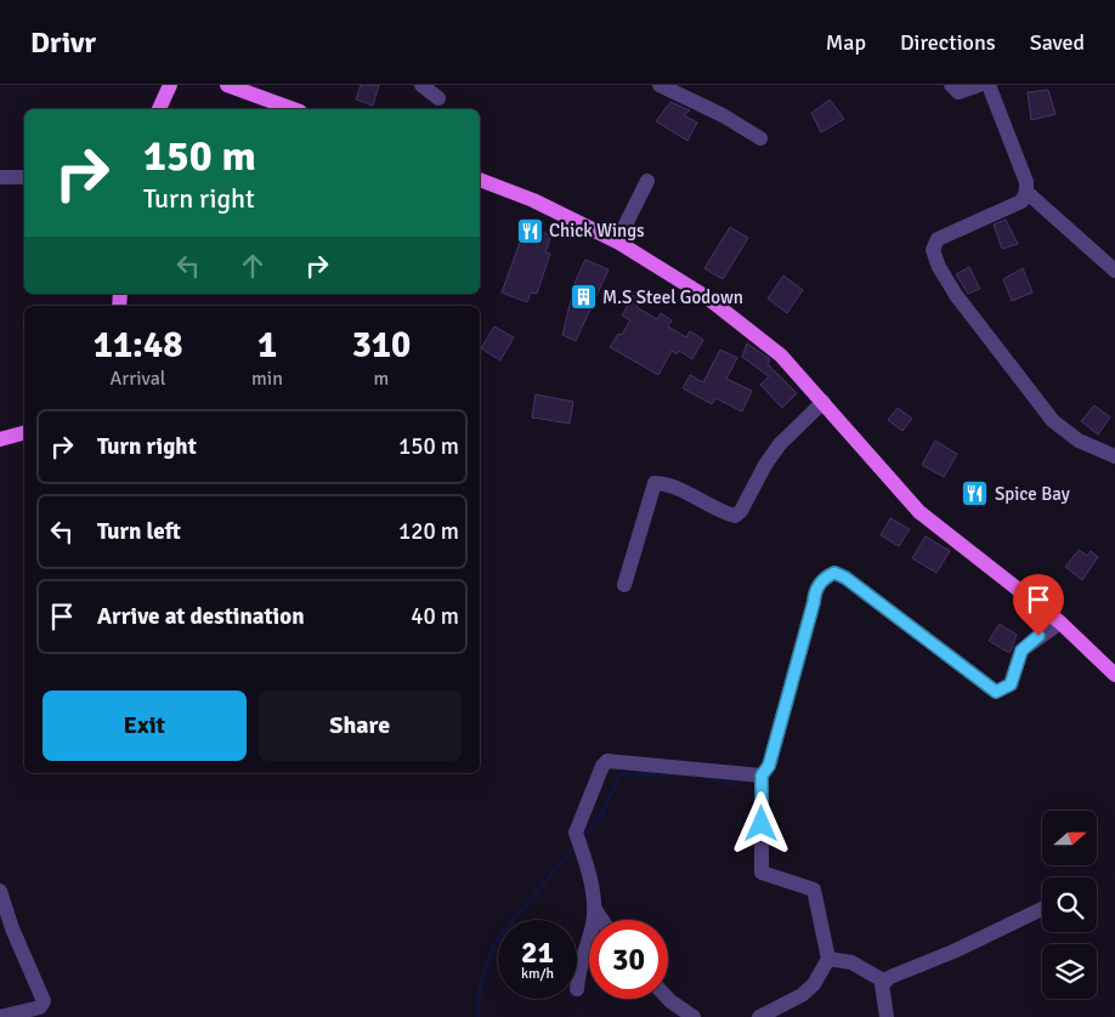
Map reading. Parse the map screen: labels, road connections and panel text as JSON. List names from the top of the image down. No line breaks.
{"places":{"restaurant":["Chick Wings","Spice Bay"],"building":["M.S Steel Godown"]},"north":"right","page":{"header":"Drivr","nav":["Map","Directions","Saved"],"turn":["150 m","Turn right"],"eta":["11:48","Arrival","1","min","310","m"],"list":[{"name":"Turn right","value":"150 m"},{"name":"Turn left","value":"120 m"},{"name":"Arrive at destination","value":"40 m"}],"buttons":["Exit","Share"],"speed":"21 km/h","limit":"30"}}
